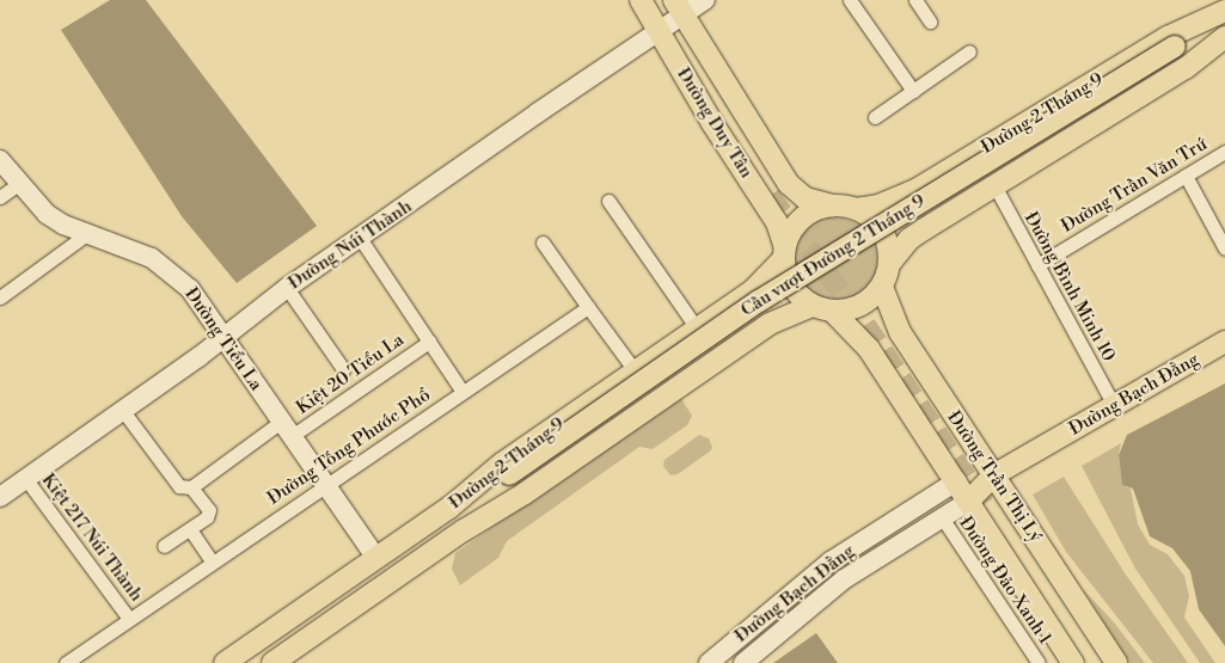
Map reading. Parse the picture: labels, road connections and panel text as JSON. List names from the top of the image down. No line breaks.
{"streets":{"main road":["Đường 2 Tháng 9","Đường Duy Tân","Đường Núi Thành","Cầu vượt Đường 2 Tháng 9","Đường Tiểu La","Đường Bạch Đằng","Đường Trần Thị Lý"],"street":["Đường Trần Văn Trứ","Đường Bình Minh 10","Kiệt 20 Tiểu La","Đường Tống Phước Phổ","Kiệt 217 Núi Thành","Đường Đảo Xanh 1"]},"crossings":[["Đường 2 Tháng 9","Đường Duy Tân"],["Đường 2 Tháng 9","Cầu vượt Đường 2 Tháng 9"],["Đường 2 Tháng 9","Đường Bình Minh 10"],["Đường 2 Tháng 9","Đường Tiểu La"],["Đường 2 Tháng 9","Đường Trần Thị Lý"],["Đường Duy Tân","Đường Núi Thành"],["Đường Duy Tân","Đường Trần Thị Lý"],["Đường Trần Văn Trứ","Đường Bình Minh 10"],["Đường Núi Thành","Đường Tiểu La"],["Đường Núi Thành","Kiệt 217 Núi Thành"],["Đường Bình Minh 10","Đường Bạch Đằng"],["Đường Tiểu La","Kiệt 20 Tiểu La"],["Đường Tiểu La","Đường Tống Phước Phổ"],["Đường Bạch Đằng","Đường Trần Thị Lý"],["Đường Bạch Đằng","Đường Đảo Xanh 1"],["Đường Tống Phước Phổ","Kiệt 217 Núi Thành"]]}
